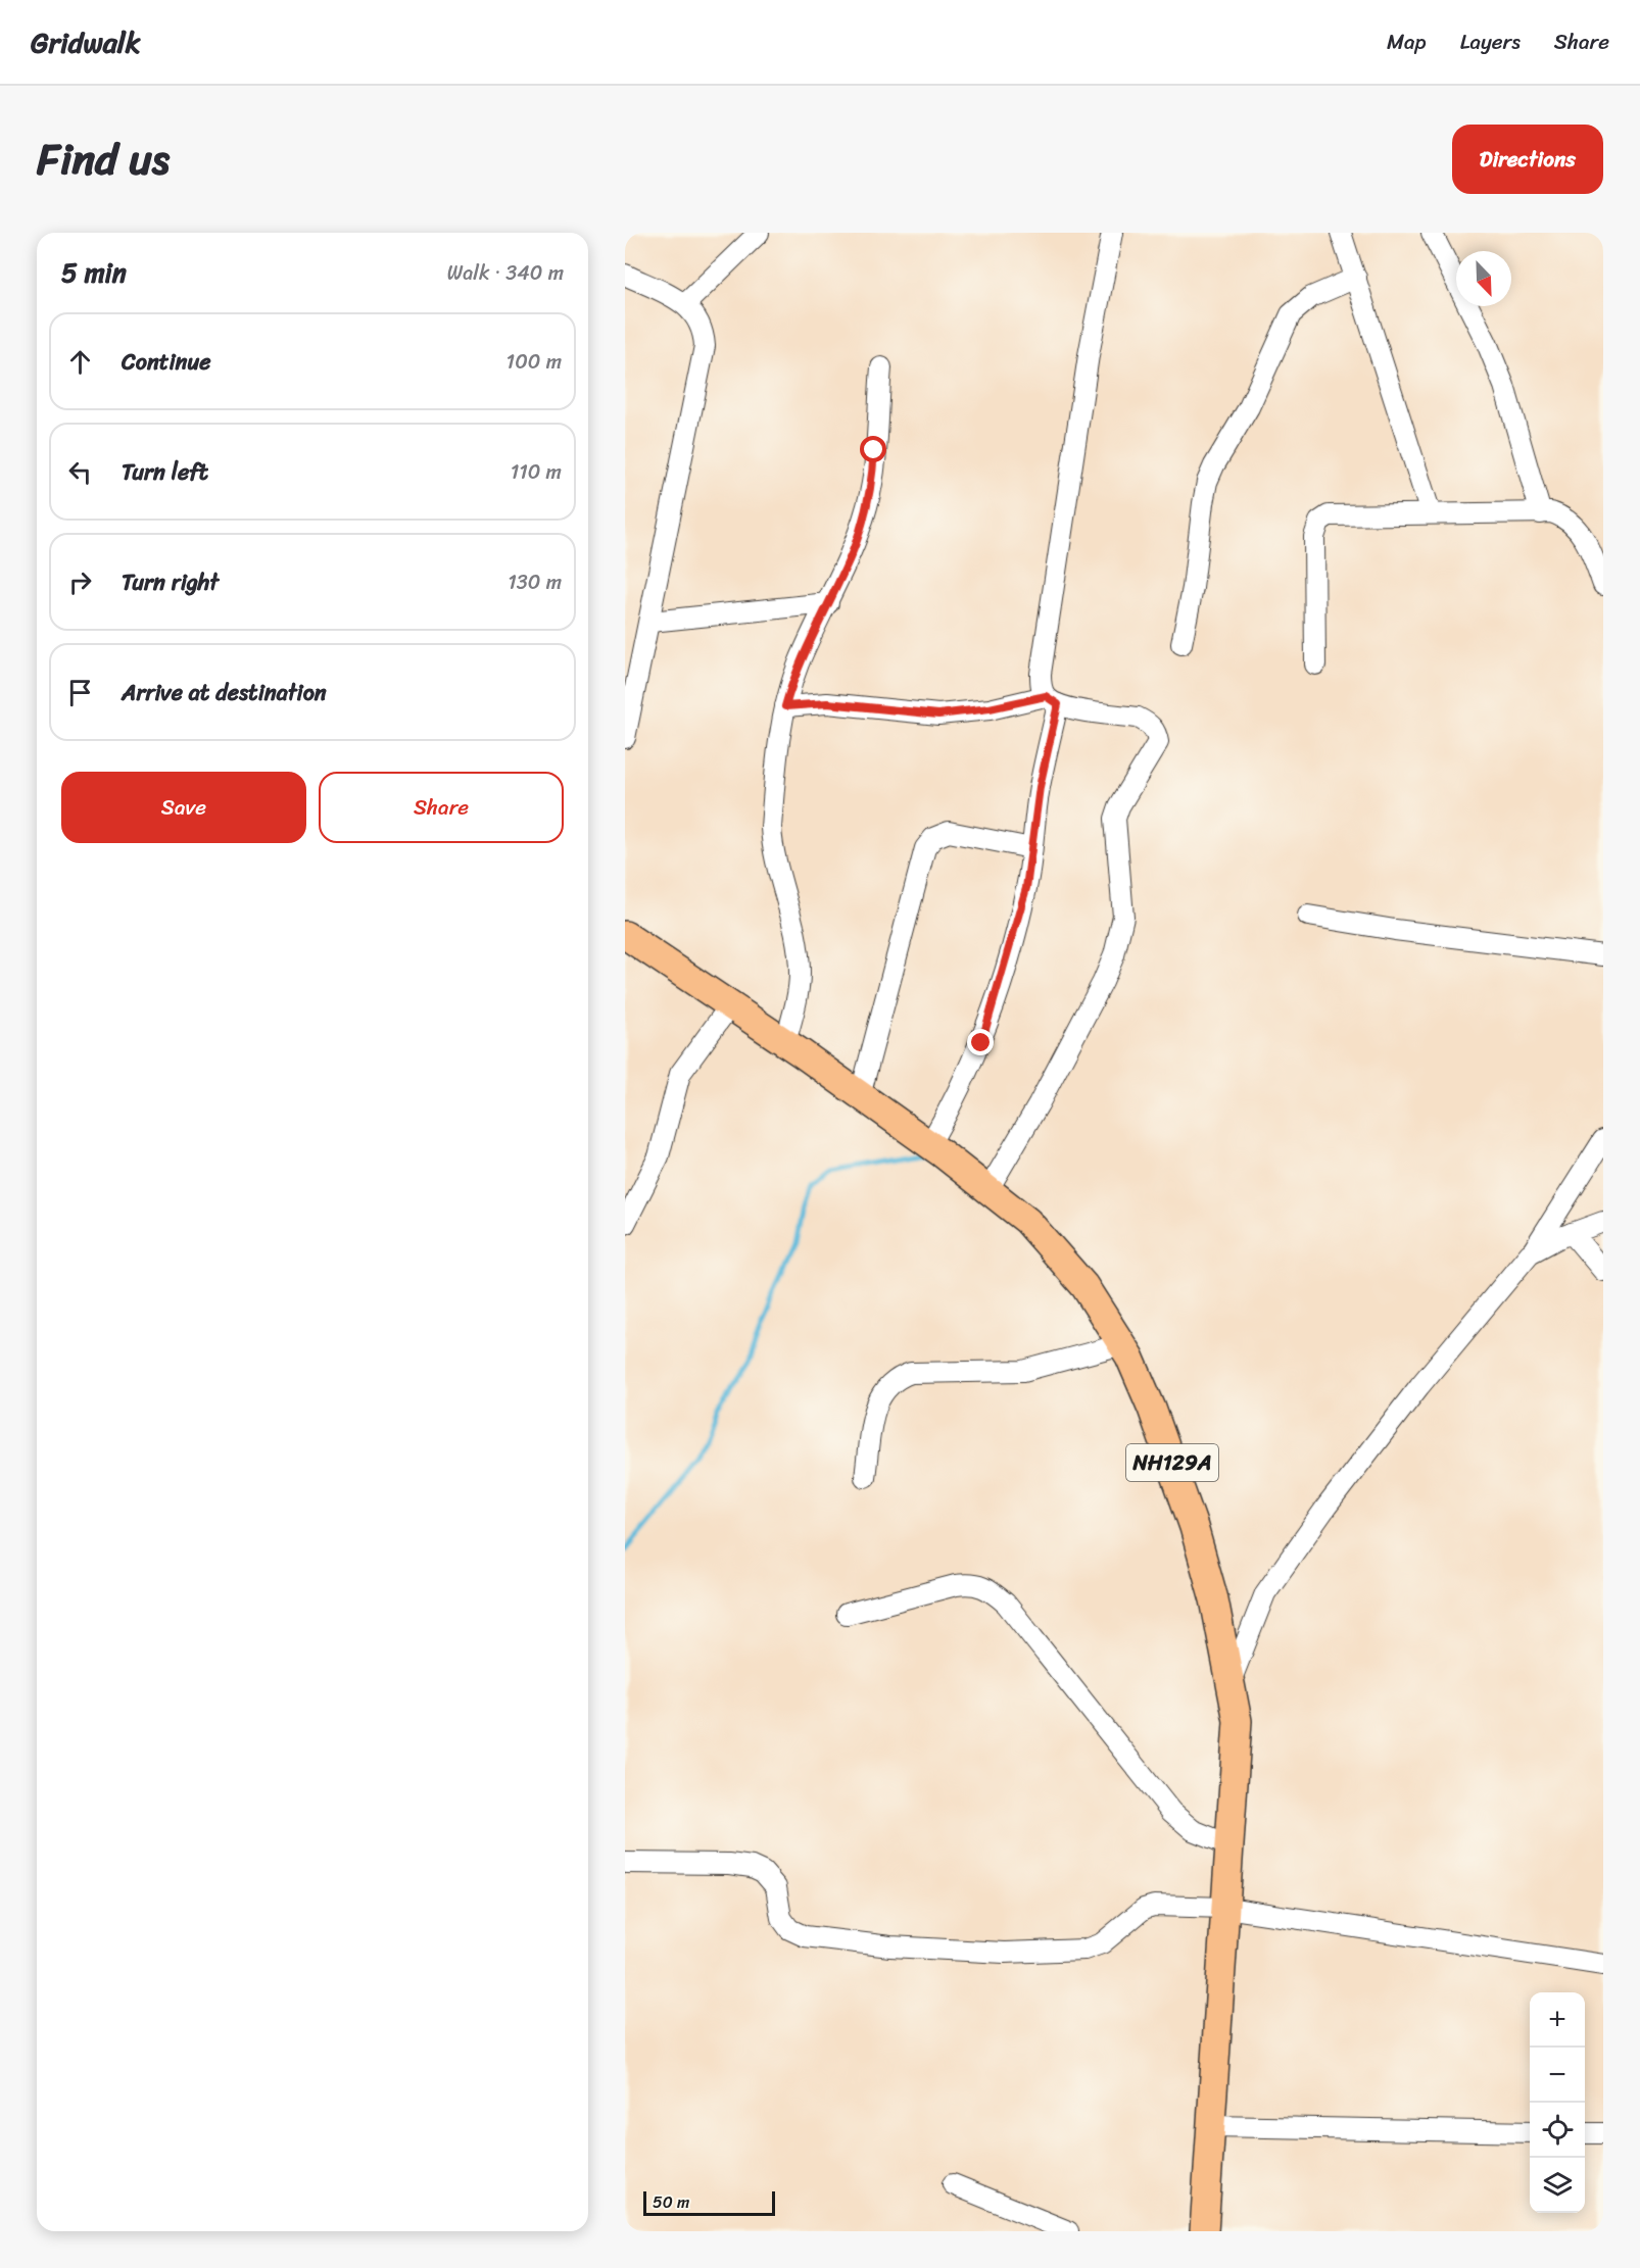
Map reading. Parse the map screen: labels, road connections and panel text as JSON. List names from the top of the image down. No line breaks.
{"streets":{"highway":["NH129A"]},"scale_bar":"50 m","north":"bottom right","page":{"header":"Gridwalk","nav":["Map","Layers","Share"],"title":"Find us","buttons":["Directions",["Save","Share"]],"heading":["5 min","Walk · 340 m"],"list":[["Continue","100 m"],["Turn left","110 m"],["Turn right","130 m"],"Arrive at destination"],"map_buttons":["+","−"],"scale":"50 m"}}
